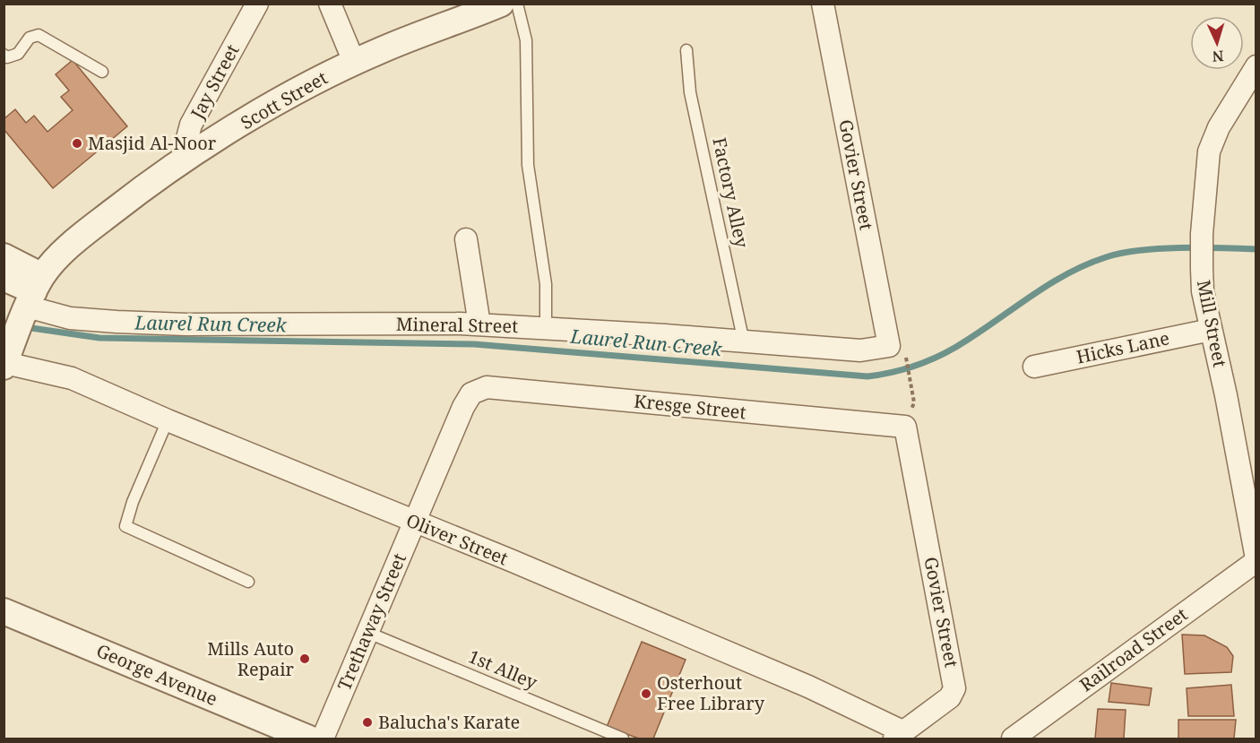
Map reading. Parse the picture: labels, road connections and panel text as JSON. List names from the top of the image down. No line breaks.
{"streets":{"street":["Jay Street","Scott Street","Govier Street","Mill Street","Mineral Street","Hicks Lane","Kresge Street","Oliver Street","Trethaway Street","Railroad Street","George Avenue"],"lane":["Factory Alley","1st Alley"]},"crossings":[["Jay Street","Scott Street"],["Scott Street","Mineral Street"],["Scott Street","Oliver Street"],["Govier Street","Mineral Street"],["Govier Street","Kresge Street"],["Govier Street","Oliver Street"],["Factory Alley","Mineral Street"],["Mill Street","Hicks Lane"],["Mill Street","Railroad Street"],["Kresge Street","Trethaway Street"],["Oliver Street","Trethaway Street"],["Trethaway Street","1st Alley"]],"water":["Laurel Run Creek"],"places":["Masjid Al-Noor","Mills Auto Repair","Osterhout Free Library","Balucha's Karate"],"north":"bottom"}
